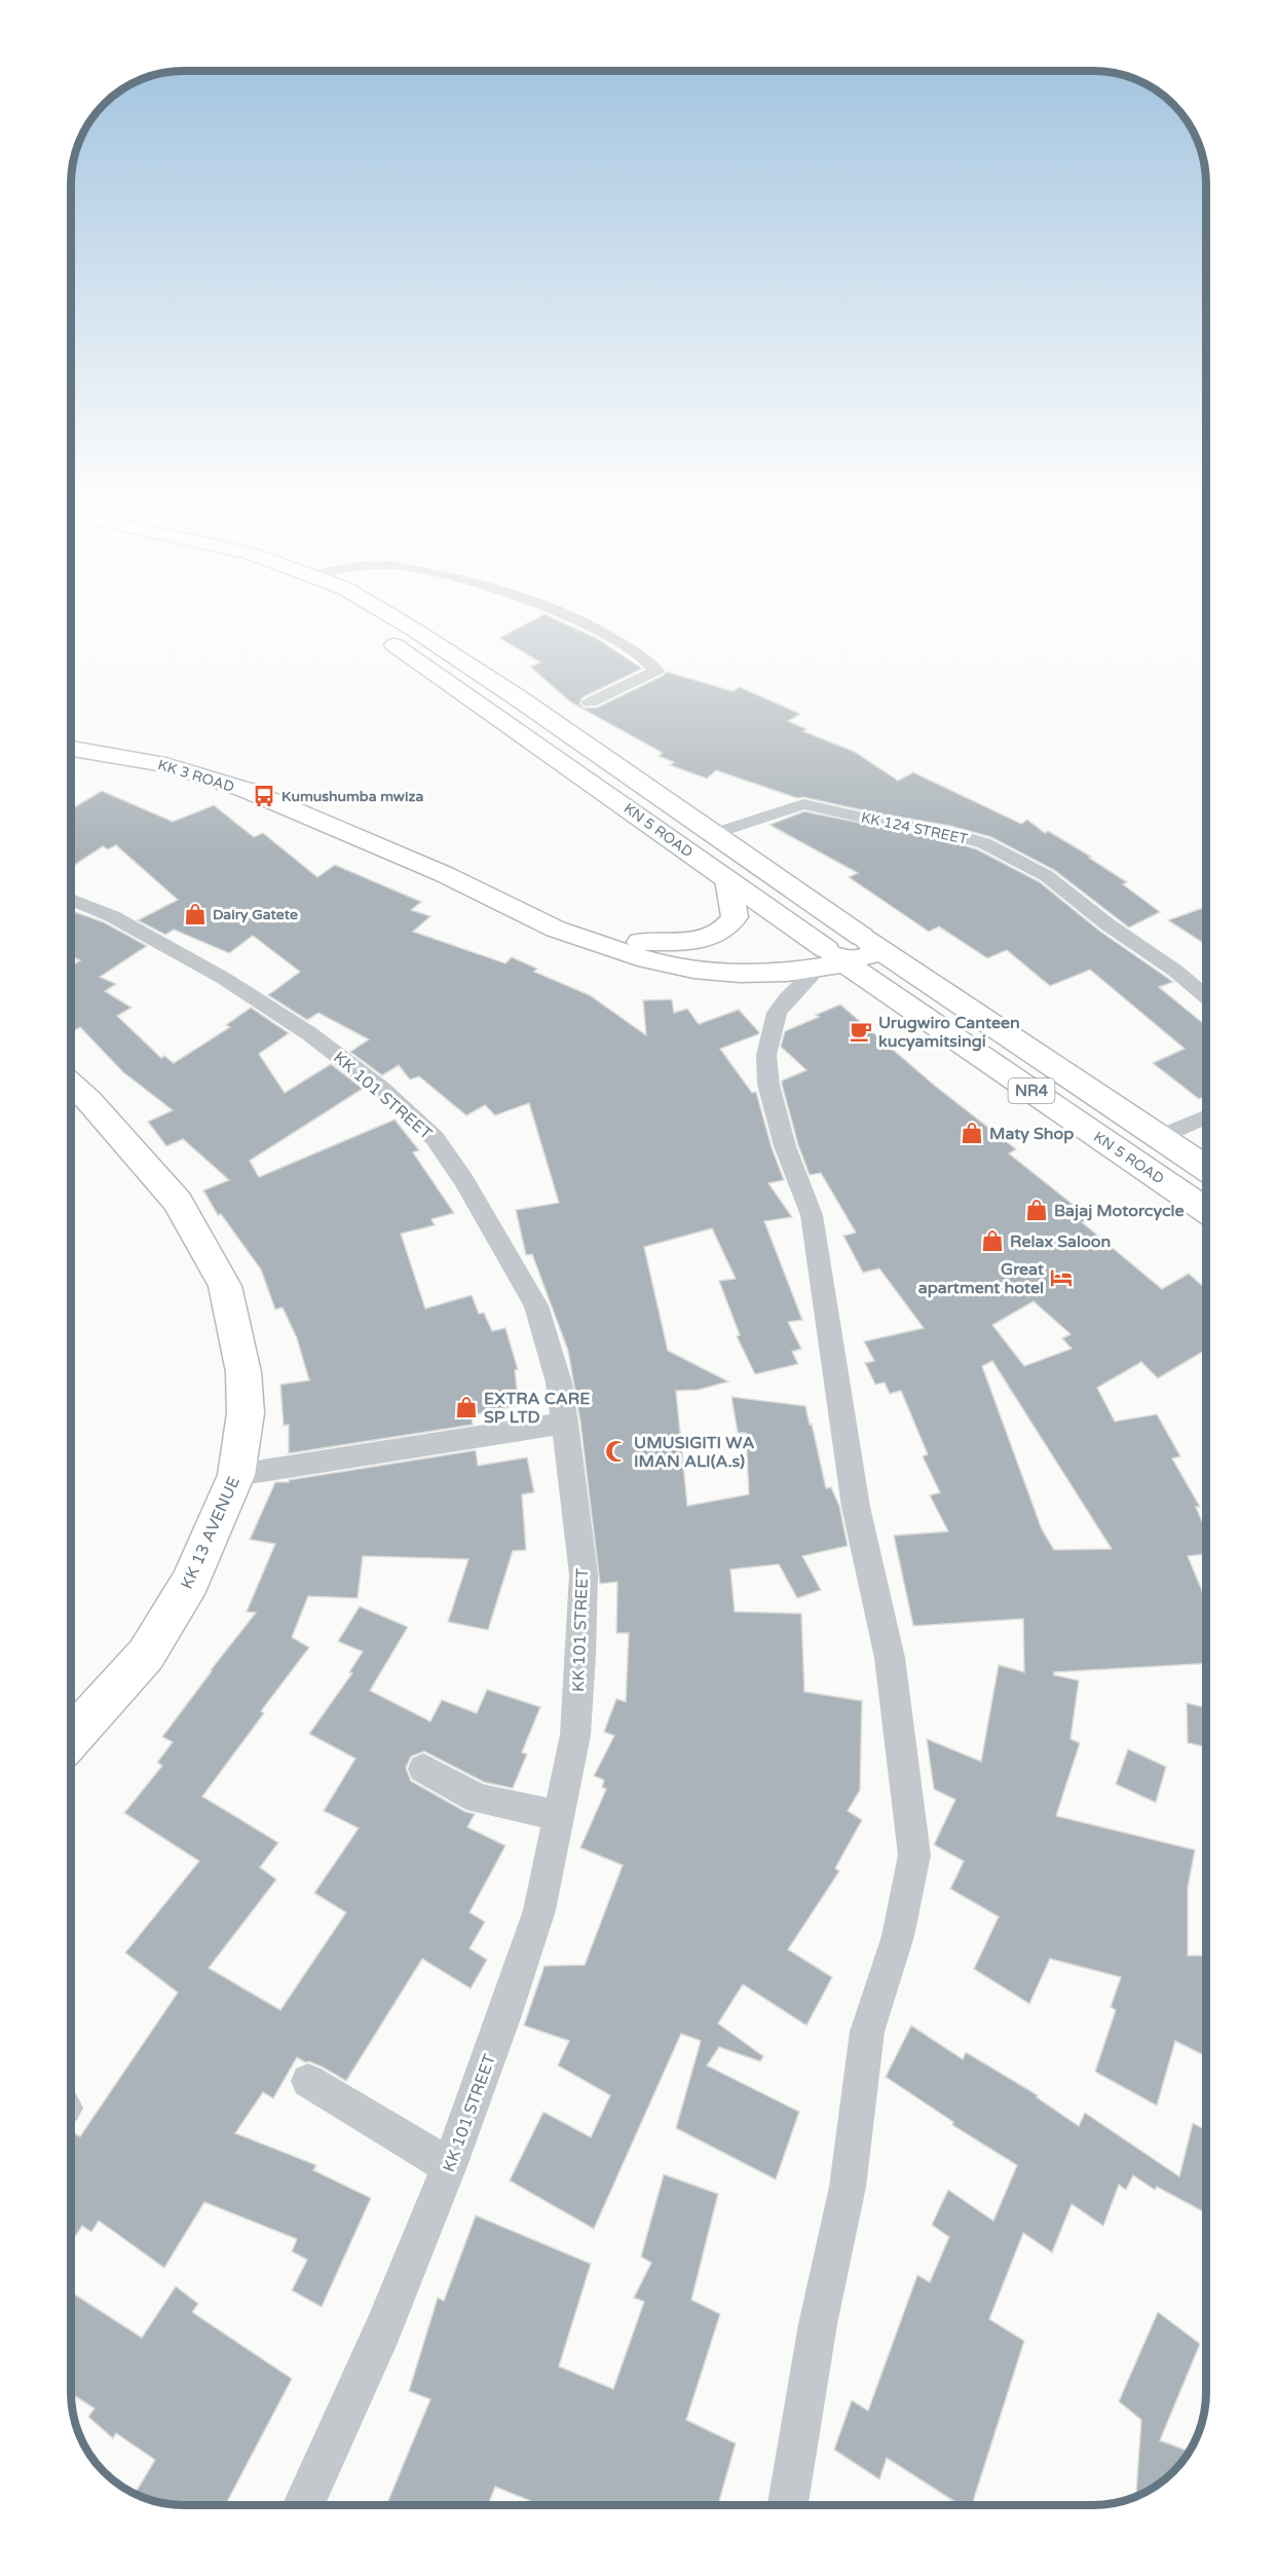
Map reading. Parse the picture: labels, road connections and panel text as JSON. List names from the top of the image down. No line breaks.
{"streets":{"main road":["KK 3 ROAD","KN 5 ROAD","NR4","KK 13 AVENUE"],"street":["KK 124 STREET","KK 101 STREET"]},"crossings":[["KK 124 STREET","KN 5 ROAD"]],"places":{"bus stop":["Kumushumba mwiza"],"shop":["Dairy Gatete","Maty Shop","Bajaj Motorcycle","Relax Saloon","EXTRA CARE SP LTD"],"cafe":["Urugwiro Canteen kucyamitsingi"],"hotel":["Great apartment hotel"],"mosque":["UMUSIGITI WA IMAN ALI(A.s)"]}}
